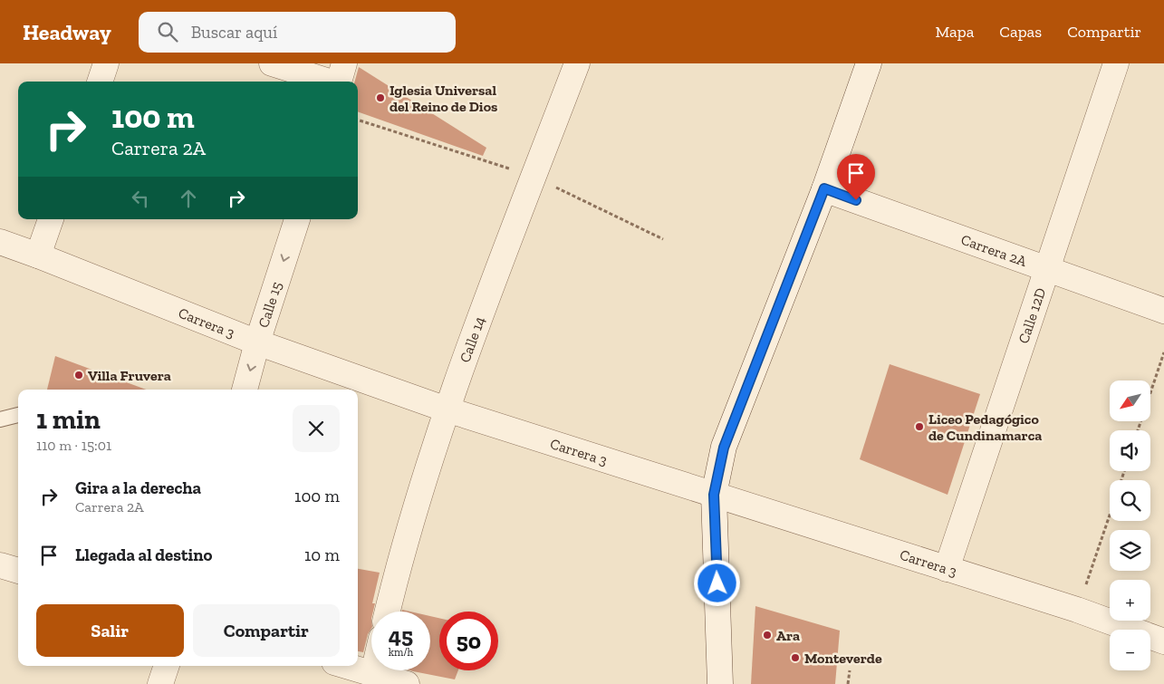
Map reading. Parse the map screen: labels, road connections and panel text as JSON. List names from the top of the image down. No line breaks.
{"streets":{"street":["Carrera 2A","Calle 15","Calle 12D","Carrera 3","Calle 14"]},"crossings":[["Carrera 2A","Calle 12D"],["Calle 15","Carrera 3"],["Calle 12D","Carrera 3"],["Carrera 3","Calle 14"]],"one_way":["Calle 15"],"places":["Iglesia Universal del Reino de Dios","Villa Fruvera","Liceo Pedagógico de Cundinamarca","Ara","Monteverde"],"north":"bottom left","page":{"header":"Headway","search":"Buscar aquí","nav":["Mapa","Capas","Compartir"],"turn":["100 m","Carrera 2A"],"map_buttons":["+","−"],"heading":["1 min","110 m · 15:01"],"list":[{"name":"Gira a la derecha","note":"Carrera 2A","value":"100 m"},{"name":"Llegada al destino","value":"10 m"}],"buttons":["Salir","Compartir"],"speed":"45 km/h","limit":"50"}}
